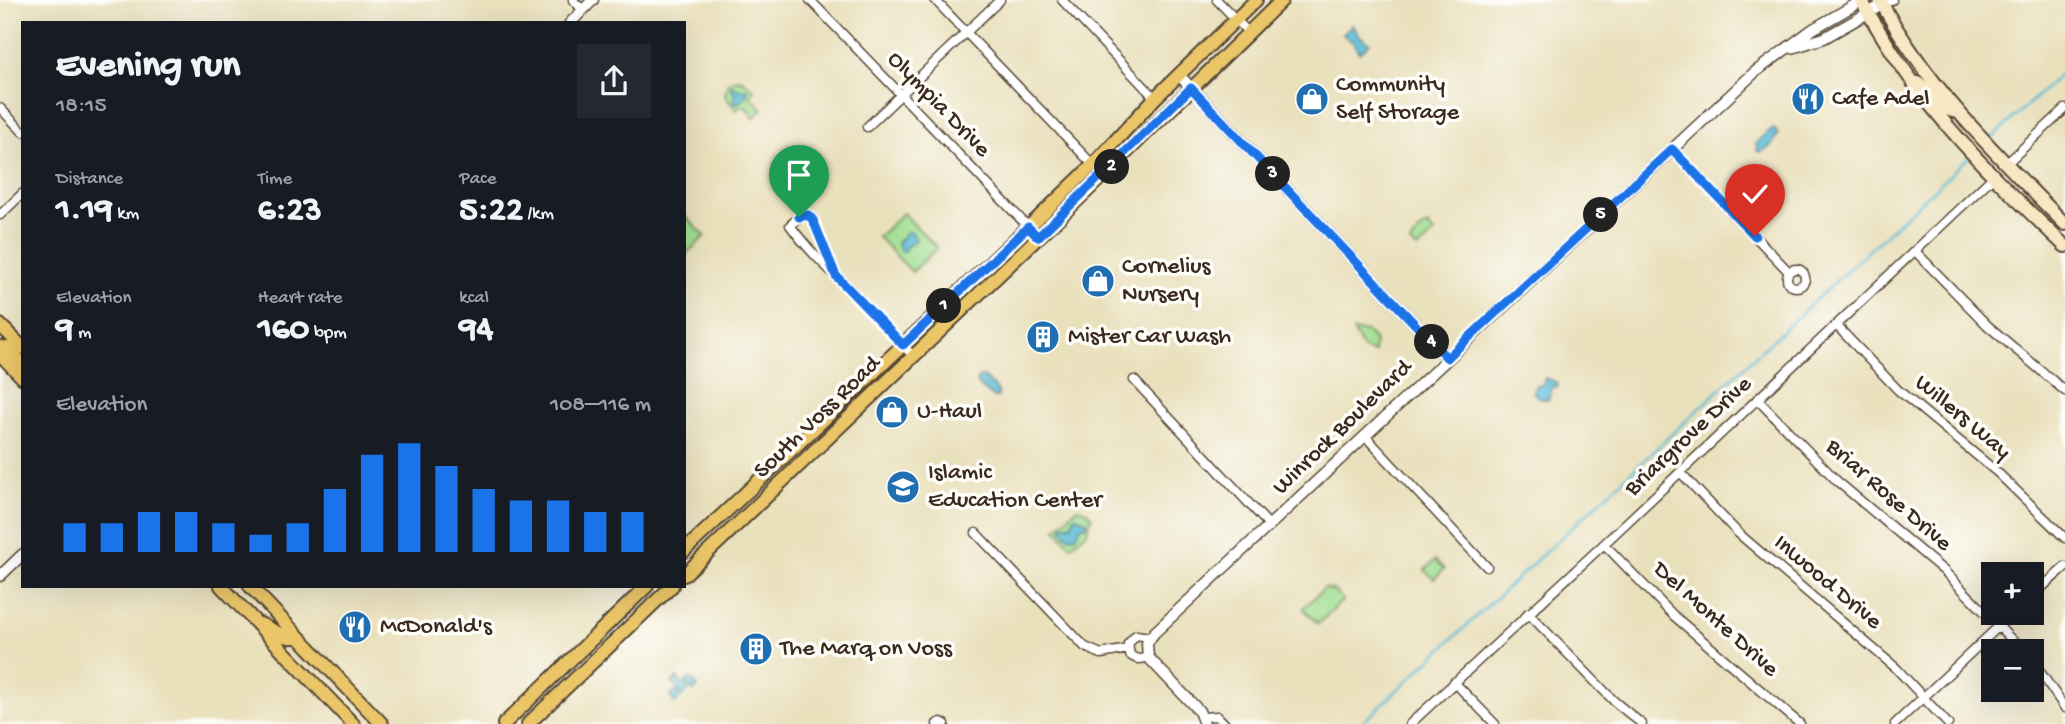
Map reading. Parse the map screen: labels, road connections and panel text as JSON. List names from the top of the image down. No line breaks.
{"streets":{"main road":["South Voss Road"],"street":["Olympia Drive","Willers Way","Winrock Boulevard","Briargrove Drive","Briar Rose Drive","Inwood Drive","Del Monte Drive"]},"crossings":[["Olympia Drive","South Voss Road"],["Willers Way","Briargrove Drive"],["Briargrove Drive","Briar Rose Drive"],["Briargrove Drive","Inwood Drive"],["Briargrove Drive","Del Monte Drive"]],"places":{"shop":["Community Self Storage","Cornelius Nursery","U-Haul"],"restaurant":["Cafe Adel","McDonald's"],"building":["Mister Car Wash","The Marq on Voss"],"school or university":["Islamic Education Center"]},"page":{"heading":["Evening run","18:15"],"stats":[["Distance","1.19 km"],["Time","6:23"],["Pace","5:22 /km"],["Elevation","9 m"],["Heart rate","160 bpm"],["kcal","94"]],"pins":["2","3","5","1","4"],"chart":["Elevation","108–116 m"],"map_buttons":["+","−"]}}
